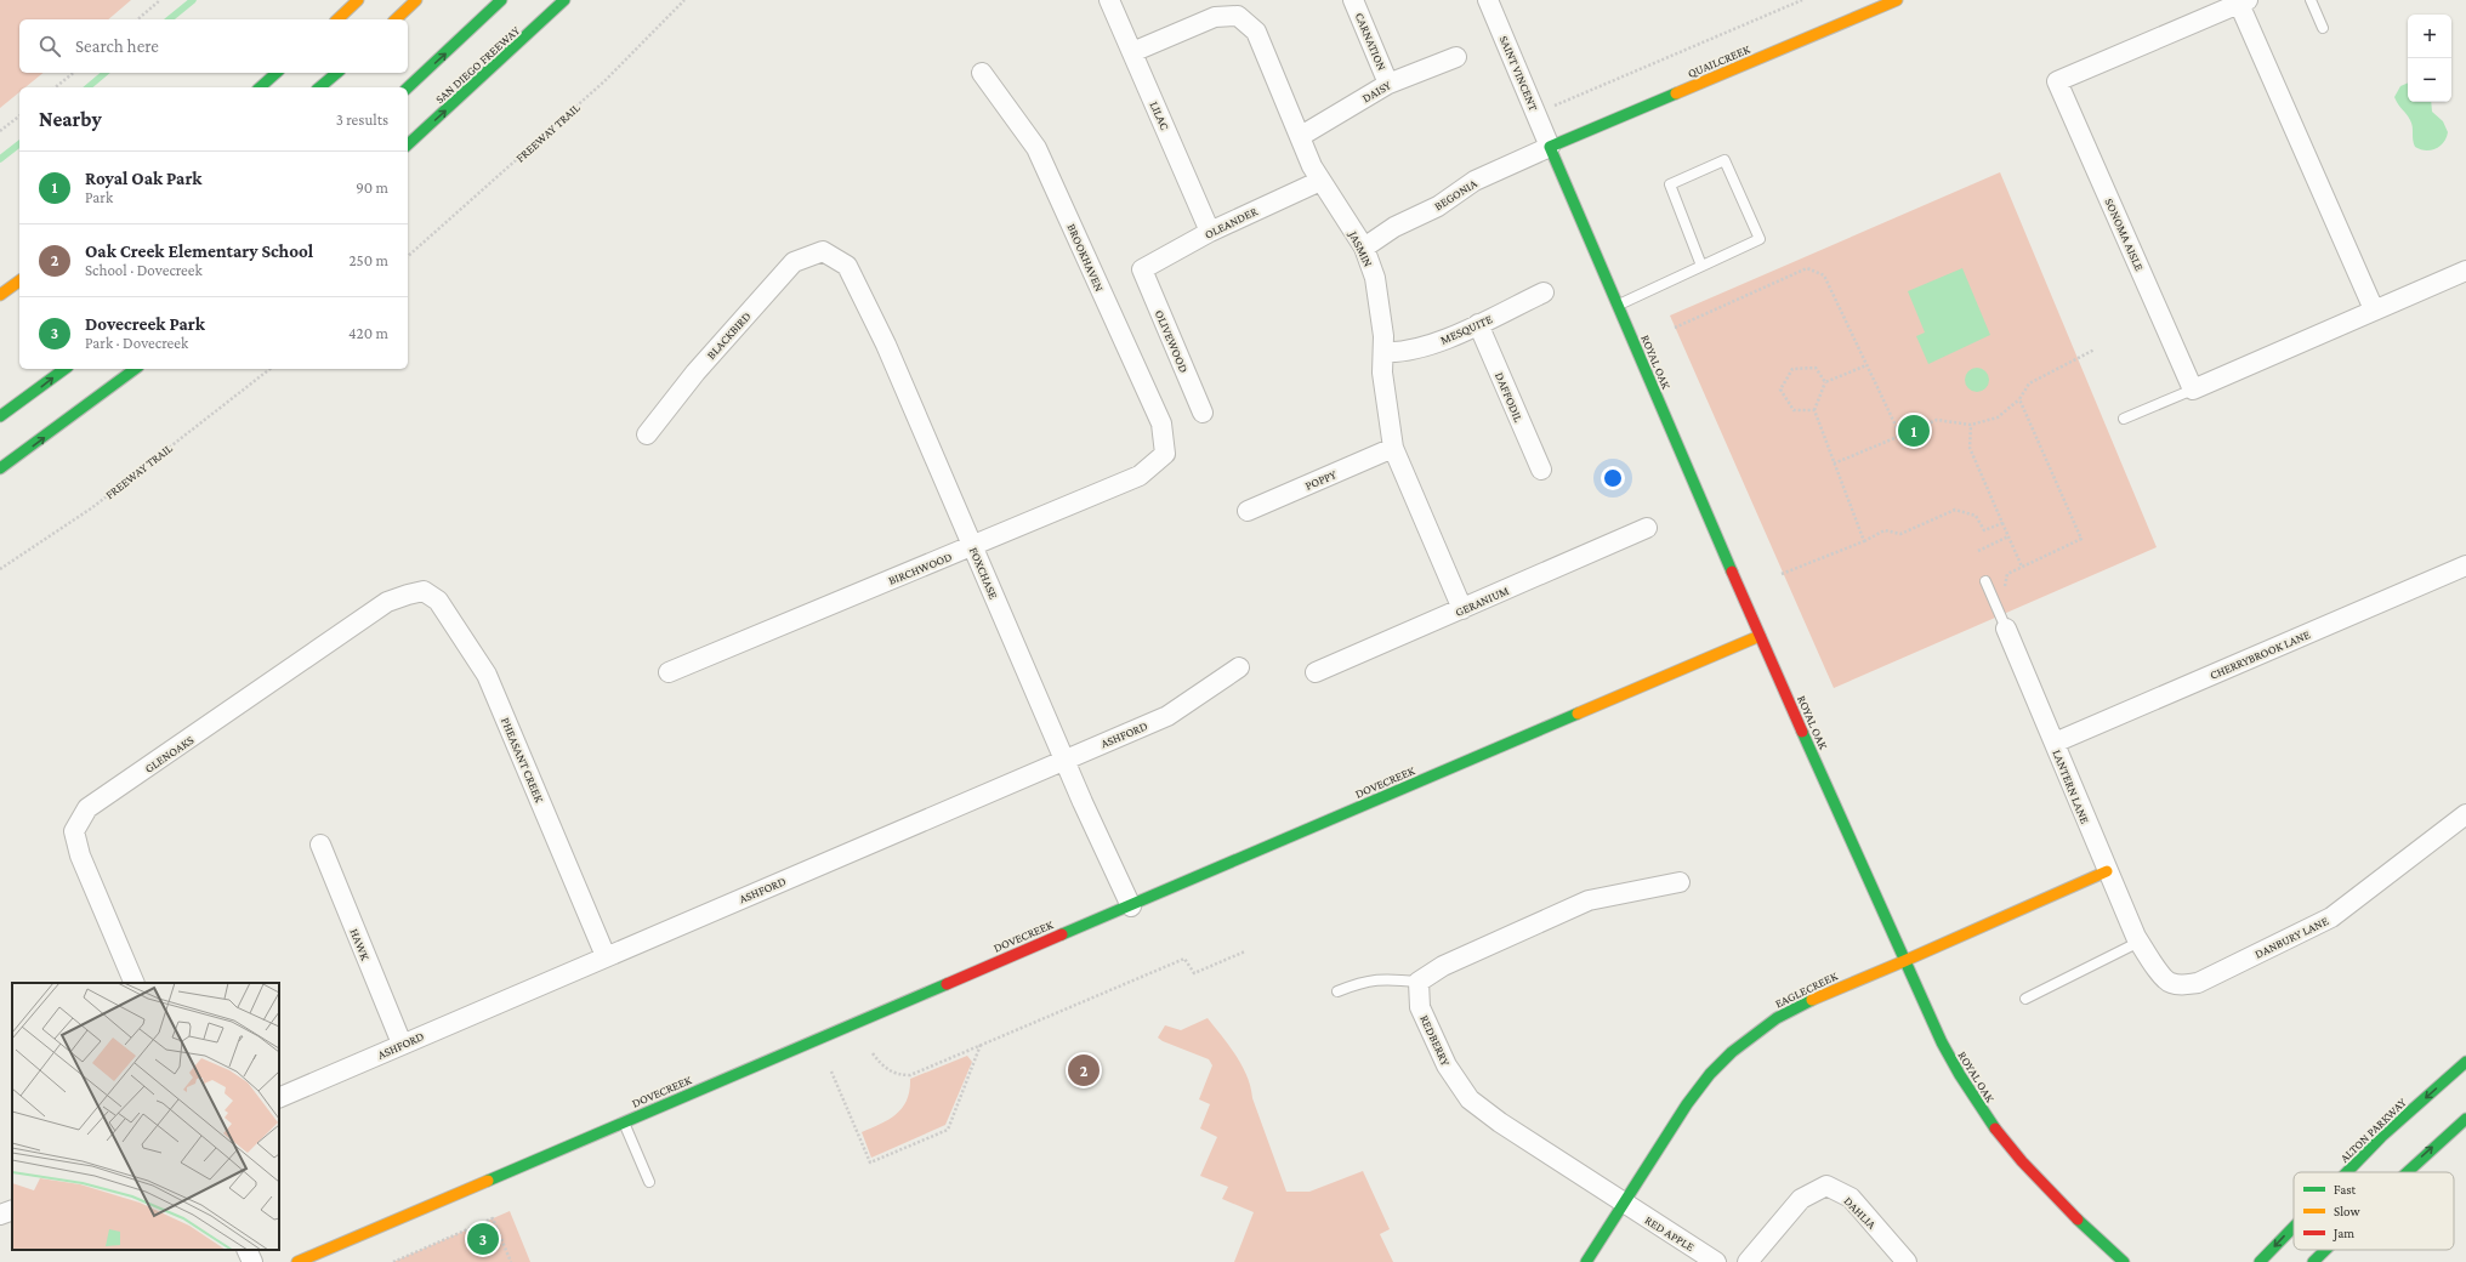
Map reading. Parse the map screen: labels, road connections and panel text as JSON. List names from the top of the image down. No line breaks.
{"streets":{"main road":["QUAILCREEK","SAN DIEGO FREEWAY","ROYAL OAK","DOVECREEK","EAGLECREEK","ALTON PARKWAY"],"street":["CARNATION","SAINT VINCENT","DAISY","LILAC","BEGONIA","OLEANDER","SONOMA AISLE","JASMIN","BROOKHAVEN","MESQUITE","BLACKBIRD","OLIVEWOOD","DAFFODIL","POPPY","BIRCHWOOD","FOXCHASE","GERANIUM","CHERRYBROOK LANE","ASHFORD","GLENOAKS","PHEASANT CREEK","LANTERN LANE","DANBURY LANE","HAWK","REDBERRY","DAHLIA","RED APPLE"],"path":["FREEWAY TRAIL"]},"crossings":[["CARNATION","DAISY"],["QUAILCREEK","SAINT VINCENT"],["QUAILCREEK","BEGONIA"],["QUAILCREEK","ROYAL OAK"],["SAINT VINCENT","BEGONIA"],["SAINT VINCENT","ROYAL OAK"],["DAISY","JASMIN"],["LILAC","OLEANDER"],["LILAC","JASMIN"],["BEGONIA","JASMIN"],["BEGONIA","ROYAL OAK"],["OLEANDER","JASMIN"],["OLEANDER","OLIVEWOOD"],["JASMIN","MESQUITE"],["JASMIN","POPPY"],["JASMIN","GERANIUM"],["BROOKHAVEN","BIRCHWOOD"],["MESQUITE","DAFFODIL"],["BLACKBIRD","FOXCHASE"],["ROYAL OAK","DOVECREEK"],["ROYAL OAK","EAGLECREEK"],["BIRCHWOOD","FOXCHASE"],["FOXCHASE","ASHFORD"],["FOXCHASE","DOVECREEK"],["CHERRYBROOK LANE","LANTERN LANE"],["ASHFORD","PHEASANT CREEK"],["ASHFORD","HAWK"],["GLENOAKS","PHEASANT CREEK"],["LANTERN LANE","DANBURY LANE"],["LANTERN LANE","EAGLECREEK"],["EAGLECREEK","REDBERRY"],["EAGLECREEK","RED APPLE"],["REDBERRY","RED APPLE"]],"legend":["Fast","Slow","Jam"],"page":{"map_buttons":["+","−"],"search":"Search here","heading":["Nearby","3 results"],"list":[{"mark":"1","name":"Royal Oak Park","note":"Park","value":"90 m"},{"mark":"2","name":"Oak Creek Elementary School","note":"School · Dovecreek","value":"250 m"},{"mark":"3","name":"Dovecreek Park","note":"Park · Dovecreek","value":"420 m"}],"pins":["1","2","3"]}}
